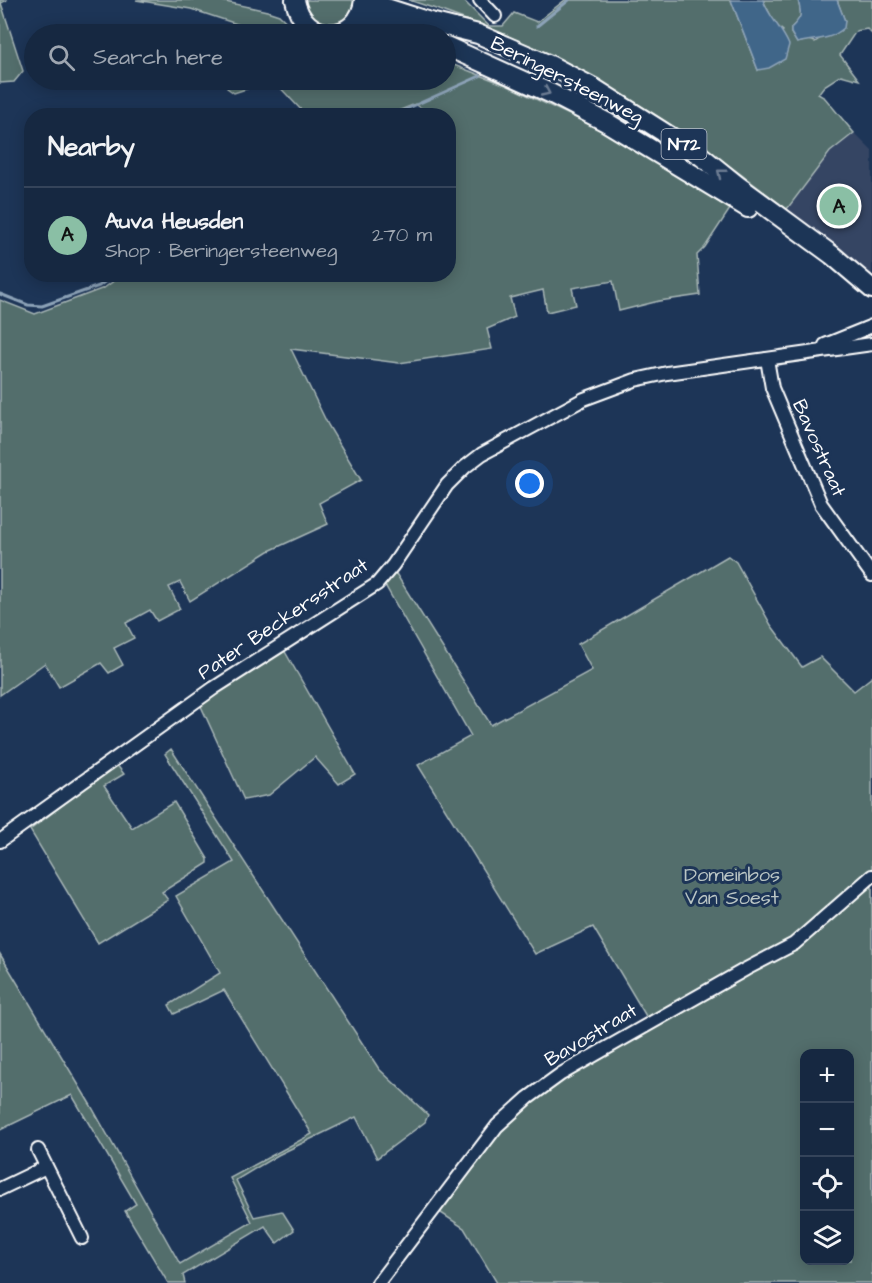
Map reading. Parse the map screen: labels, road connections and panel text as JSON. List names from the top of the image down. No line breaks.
{"streets":{"main road":["Beringersteenweg","N72"],"street":["Bavostraat","Pater Beckersstraat"]},"crossings":[["Bavostraat","Pater Beckersstraat"]],"parks":["Domeinbos Van Soest"],"page":{"search":"Search here","heading":"Nearby","pins":"A","list":[{"mark":"A","name":"Auva Heusden","note":"Shop · Beringersteenweg","value":"270 m"}],"map_buttons":["+","−"]}}
